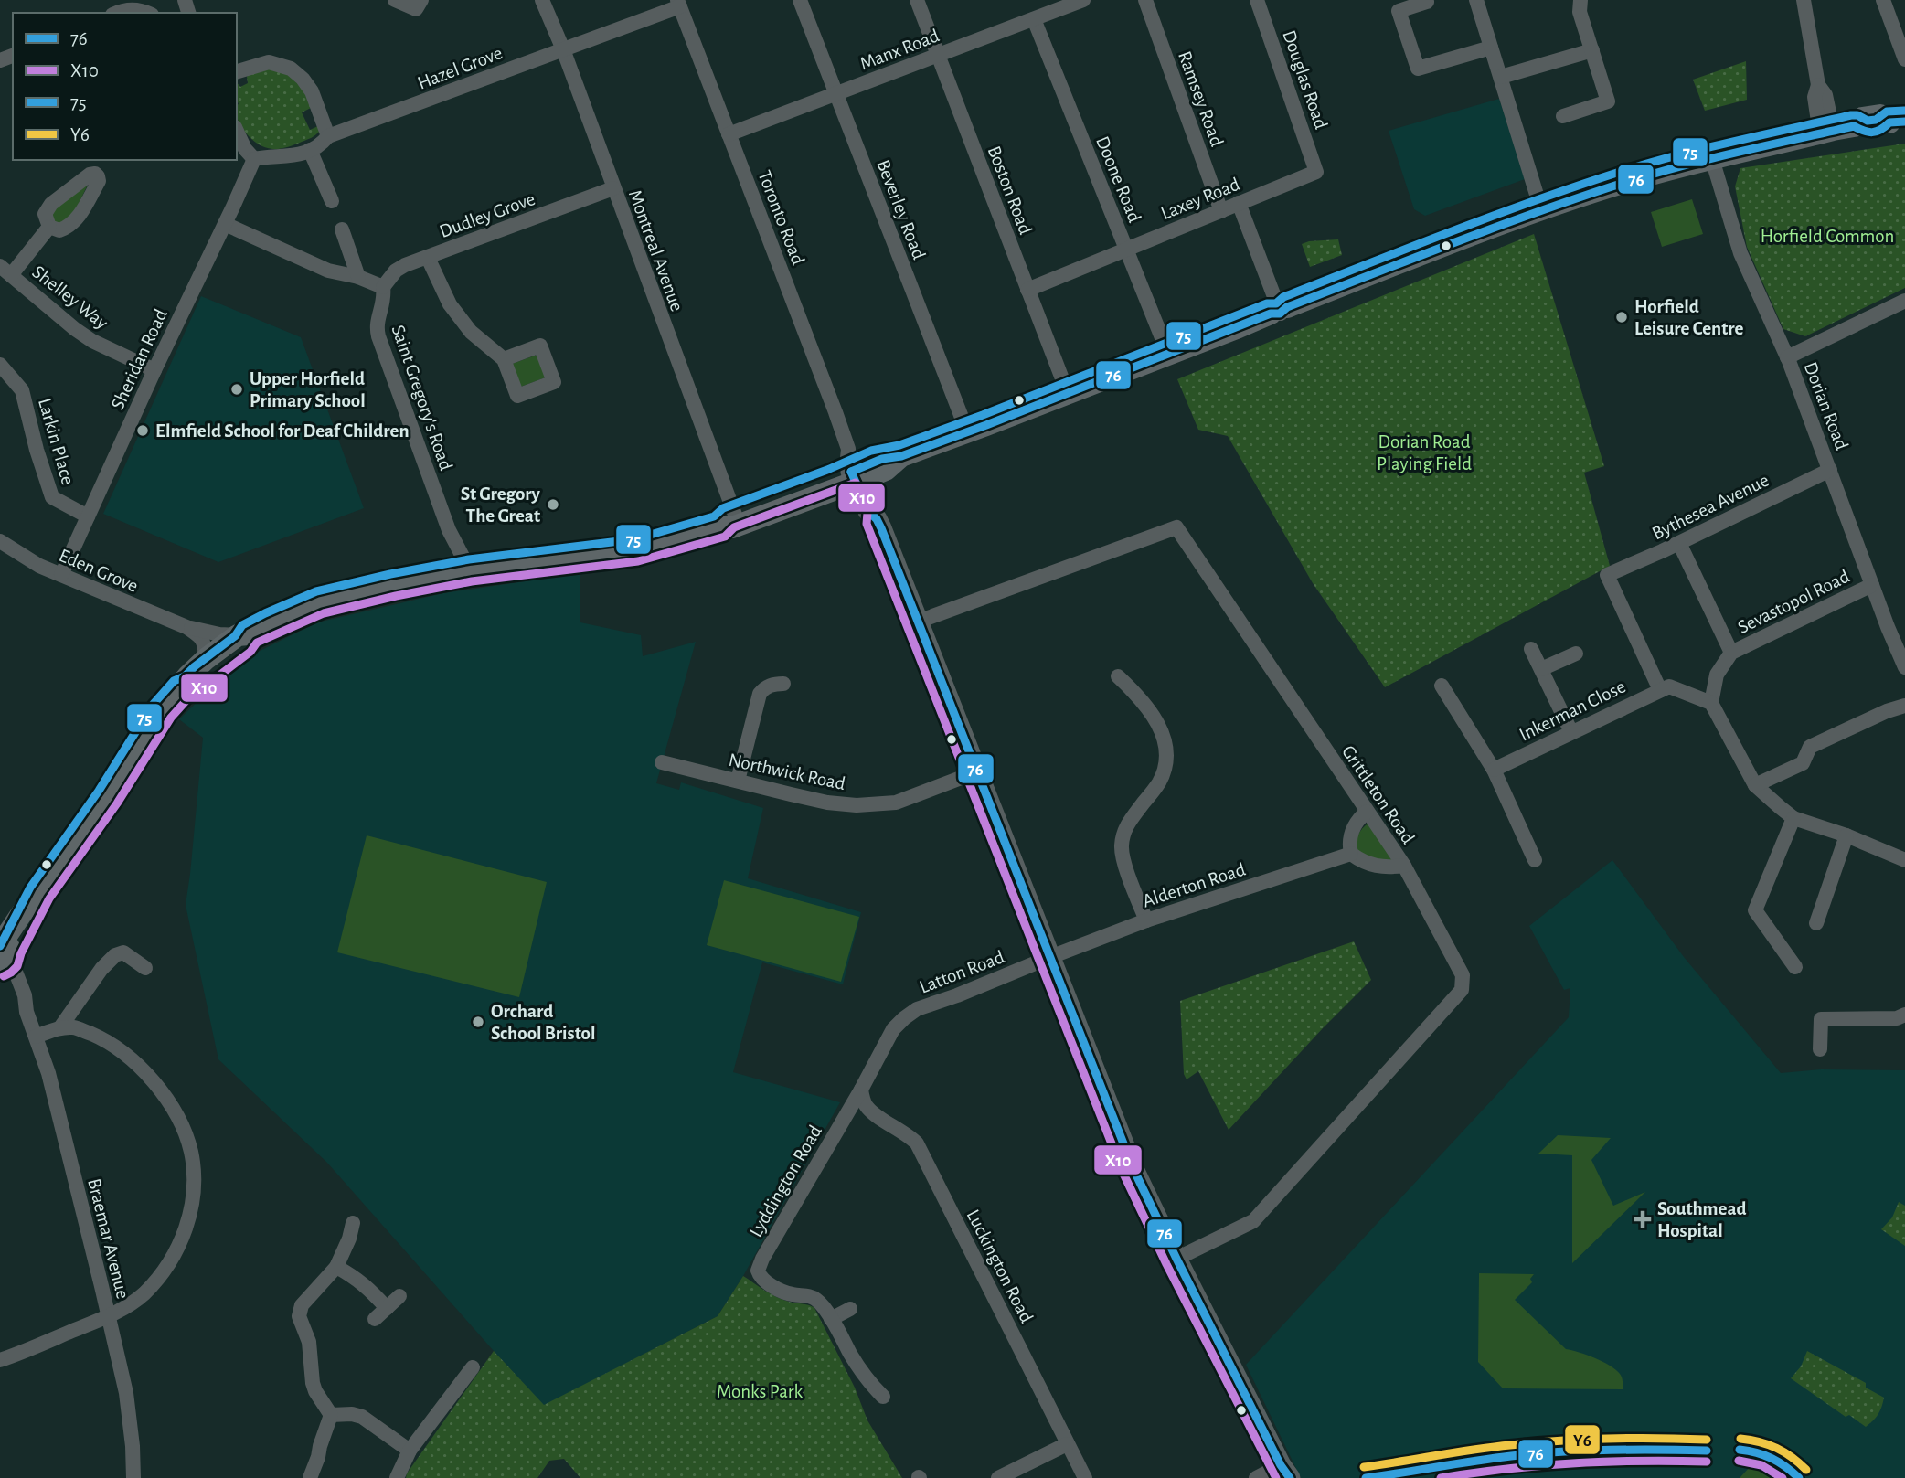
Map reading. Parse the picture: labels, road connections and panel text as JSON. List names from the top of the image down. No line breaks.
{"streets":{"street":["Manx Road","Hazel Grove","Douglas Road","Ramsey Road","Doone Road","Boston Road","Laxey Road","Beverley Road","Dudley Grove","Toronto Road","Montreal Avenue","Shelley Way","Sheridan Road","Saint Gregory's Road","Dorian Road","Larkin Place","Bythesea Avenue","Eden Grove","Sevastopol Road","Inkerman Close","Northwick Road","Grittleton Road","Alderton Road","Latton Road","Lyddington Road","Braemar Avenue","Luckington Road"]},"crossings":[["Manx Road","Doone Road"],["Manx Road","Boston Road"],["Manx Road","Beverley Road"],["Manx Road","Toronto Road"],["Hazel Grove","Toronto Road"],["Hazel Grove","Montreal Avenue"],["Hazel Grove","Sheridan Road"],["Douglas Road","Laxey Road"],["Ramsey Road","Laxey Road"],["Doone Road","Laxey Road"],["Boston Road","Laxey Road"],["Dudley Grove","Montreal Avenue"],["Dudley Grove","Saint Gregory's Road"],["Shelley Way","Sheridan Road"],["Sheridan Road","Larkin Place"],["Sheridan Road","Eden Grove"],["Dorian Road","Bythesea Avenue"],["Dorian Road","Sevastopol Road"],["Bythesea Avenue","Sevastopol Road"],["Bythesea Avenue","Inkerman Close"],["Alderton Road","Latton Road"],["Latton Road","Lyddington Road"],["Lyddington Road","Luckington Road"]],"parks":["Horfield Common","Dorian Road Playing Field","Monks Park"],"places":{"other":["Horfield Leisure Centre","Upper Horfield Primary School","Elmfield School for Deaf Children","St Gregory The Great","Orchard School Bristol"],"health":["Southmead Hospital"]},"lines":["transit line 75","transit line 76","transit line X10","transit line Y6"],"legend":["76","X10","75","Y6"]}
